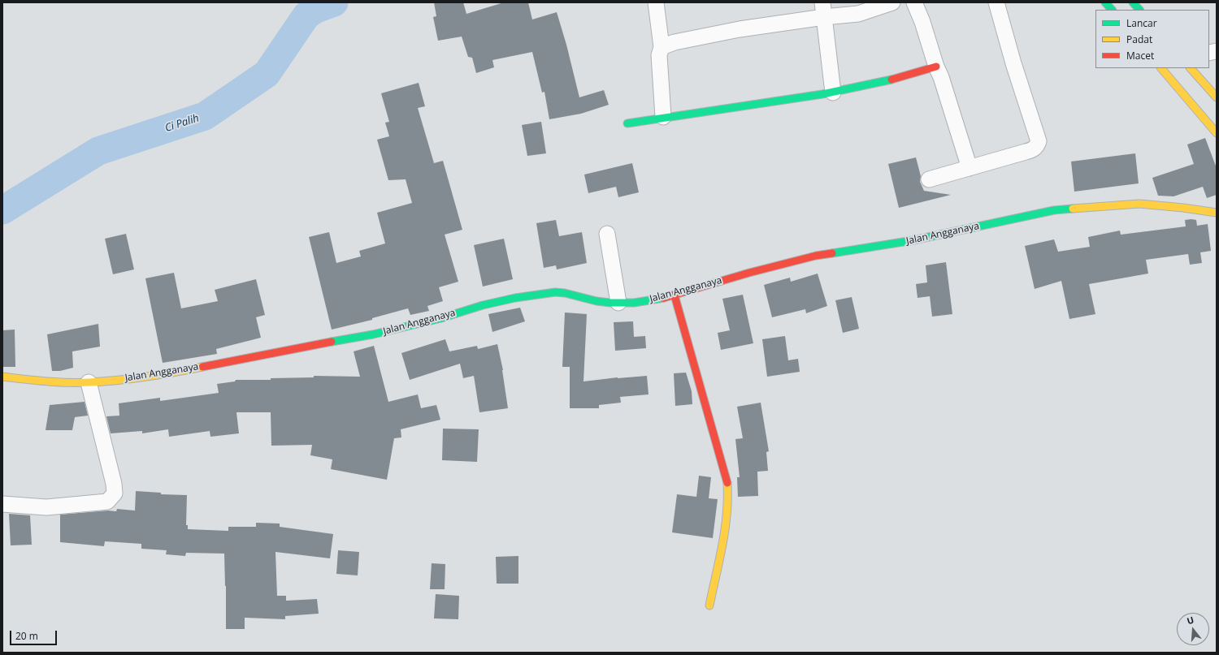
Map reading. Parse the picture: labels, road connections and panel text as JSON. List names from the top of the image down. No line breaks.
{"streets":{"street":["Jalan Angganaya"]},"water":["Ci Palih"],"legend":["Lancar","Padat","Macet"],"scale_bar":"20 m","north":"top"}
